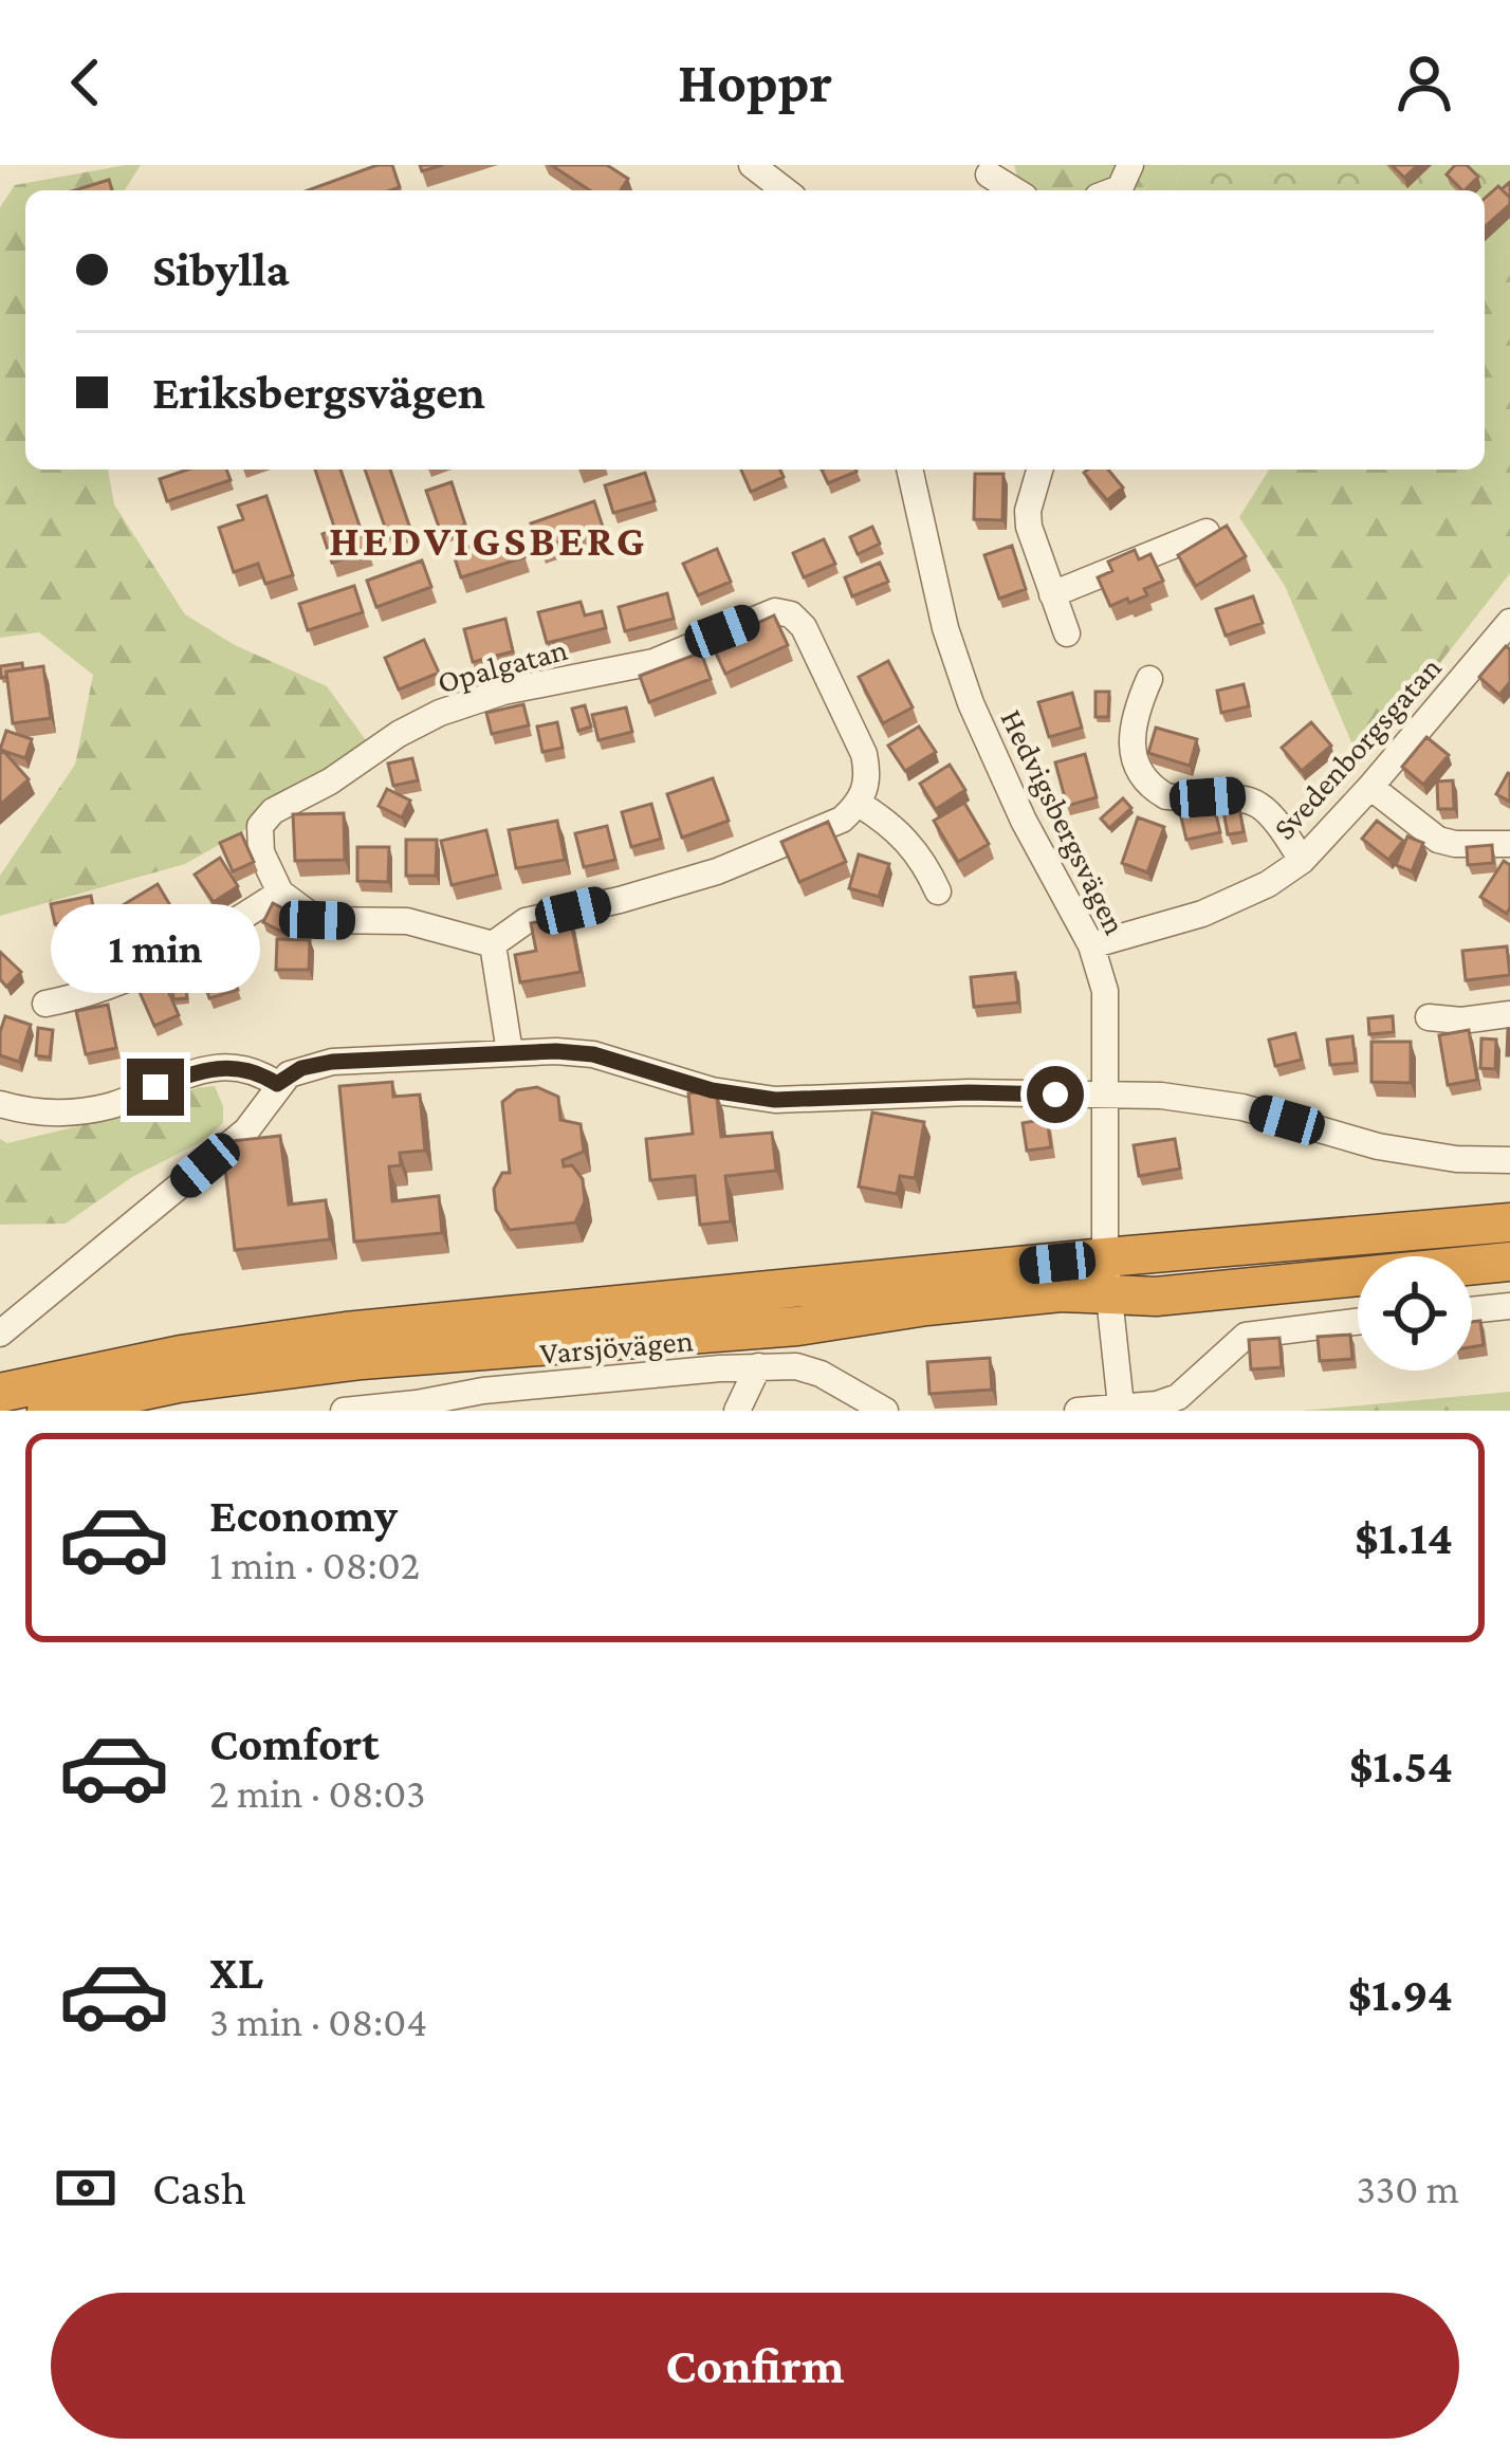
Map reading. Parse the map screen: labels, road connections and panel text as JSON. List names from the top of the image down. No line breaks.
{"streets":{"street":["Opalgatan","Svedenborgsgatan","Hedvigsbergsvägen","Varsjövägen"]},"crossings":[["Svedenborgsgatan","Hedvigsbergsvägen"]],"districts":["HEDVIGSBERG"],"page":{"header":"Hoppr","banner":["Sibylla","Eriksbergsvägen"],"bubble":"1 min","list":[{"name":"Economy","note":"1 min · 08:02","value":"$1.14"},{"name":"Comfort","note":"2 min · 08:03","value":"$1.54"},{"name":"XL","note":"3 min · 08:04","value":"$1.94"}],"pay":["Cash","330 m"],"buttons":"Confirm"}}
